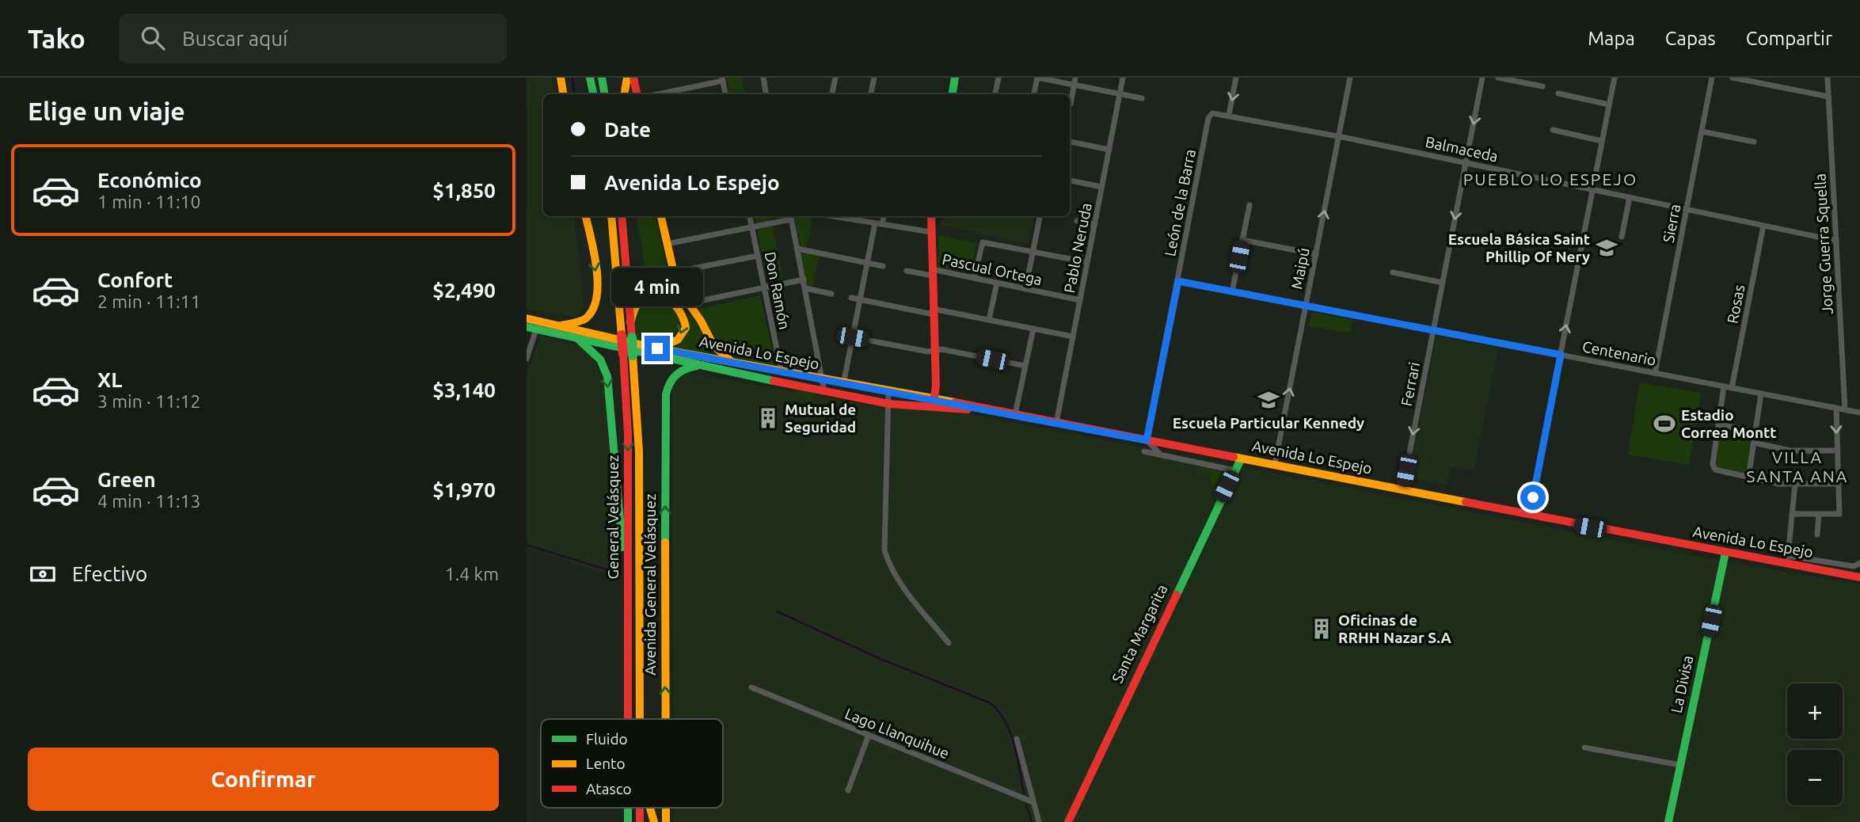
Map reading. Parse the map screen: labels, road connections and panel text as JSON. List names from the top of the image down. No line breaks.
{"streets":{"main road":["Avenida Lo Espejo","General Velásquez","Avenida General Velásquez","Santa Margarita","La Divisa"],"street":["Balmaceda","León de la Barra","Sierra","Jorge Guerra Squella","Pablo Neruda","Maipú","Pascual Ortega","Don Ramón","Rosas","Centenario","Ferrari","Lago Llanquihue"]},"crossings":[["Balmaceda","León de la Barra"],["Balmaceda","Sierra"],["Balmaceda","Jorge Guerra Squella"],["Balmaceda","Maipú"],["Balmaceda","Rosas"],["Balmaceda","Ferrari"],["León de la Barra","Avenida Lo Espejo"],["León de la Barra","Centenario"],["Sierra","Centenario"],["Jorge Guerra Squella","Centenario"],["Pablo Neruda","Pascual Ortega"],["Pablo Neruda","Avenida Lo Espejo"],["Maipú","Avenida Lo Espejo"],["Maipú","Centenario"],["Don Ramón","Avenida Lo Espejo"],["Rosas","Centenario"],["Avenida Lo Espejo","Ferrari"],["Avenida Lo Espejo","Avenida General Velásquez"],["Avenida Lo Espejo","Santa Margarita"],["Avenida Lo Espejo","La Divisa"],["Centenario","Ferrari"]],"one_way":["Maipú","Ferrari"],"districts":["PUEBLO LO ESPEJO","VILLA SANTA ANA"],"places":{"school or university":["Escuela Básica Saint Phillip Of Nery","Escuela Particular Kennedy"],"building":["Mutual de Seguridad","Oficinas de RRHH Nazar S.A"],"sports":["Estadio Correa Montt"]},"legend":["Fluido","Lento","Atasco"],"page":{"header":"Tako","search":"Buscar aquí","nav":["Mapa","Capas","Compartir"],"heading":"Elige un viaje","banner":["Date","Avenida Lo Espejo"],"list":[{"name":"Económico","note":"1 min · 11:10","value":"$1,850"},{"name":"Confort","note":"2 min · 11:11","value":"$2,490"},{"name":"XL","note":"3 min · 11:12","value":"$3,140"},{"name":"Green","note":"4 min · 11:13","value":"$1,970"}],"bubble":"4 min","pay":["Efectivo","1.4 km"],"map_buttons":["+","−"],"buttons":"Confirmar"}}
